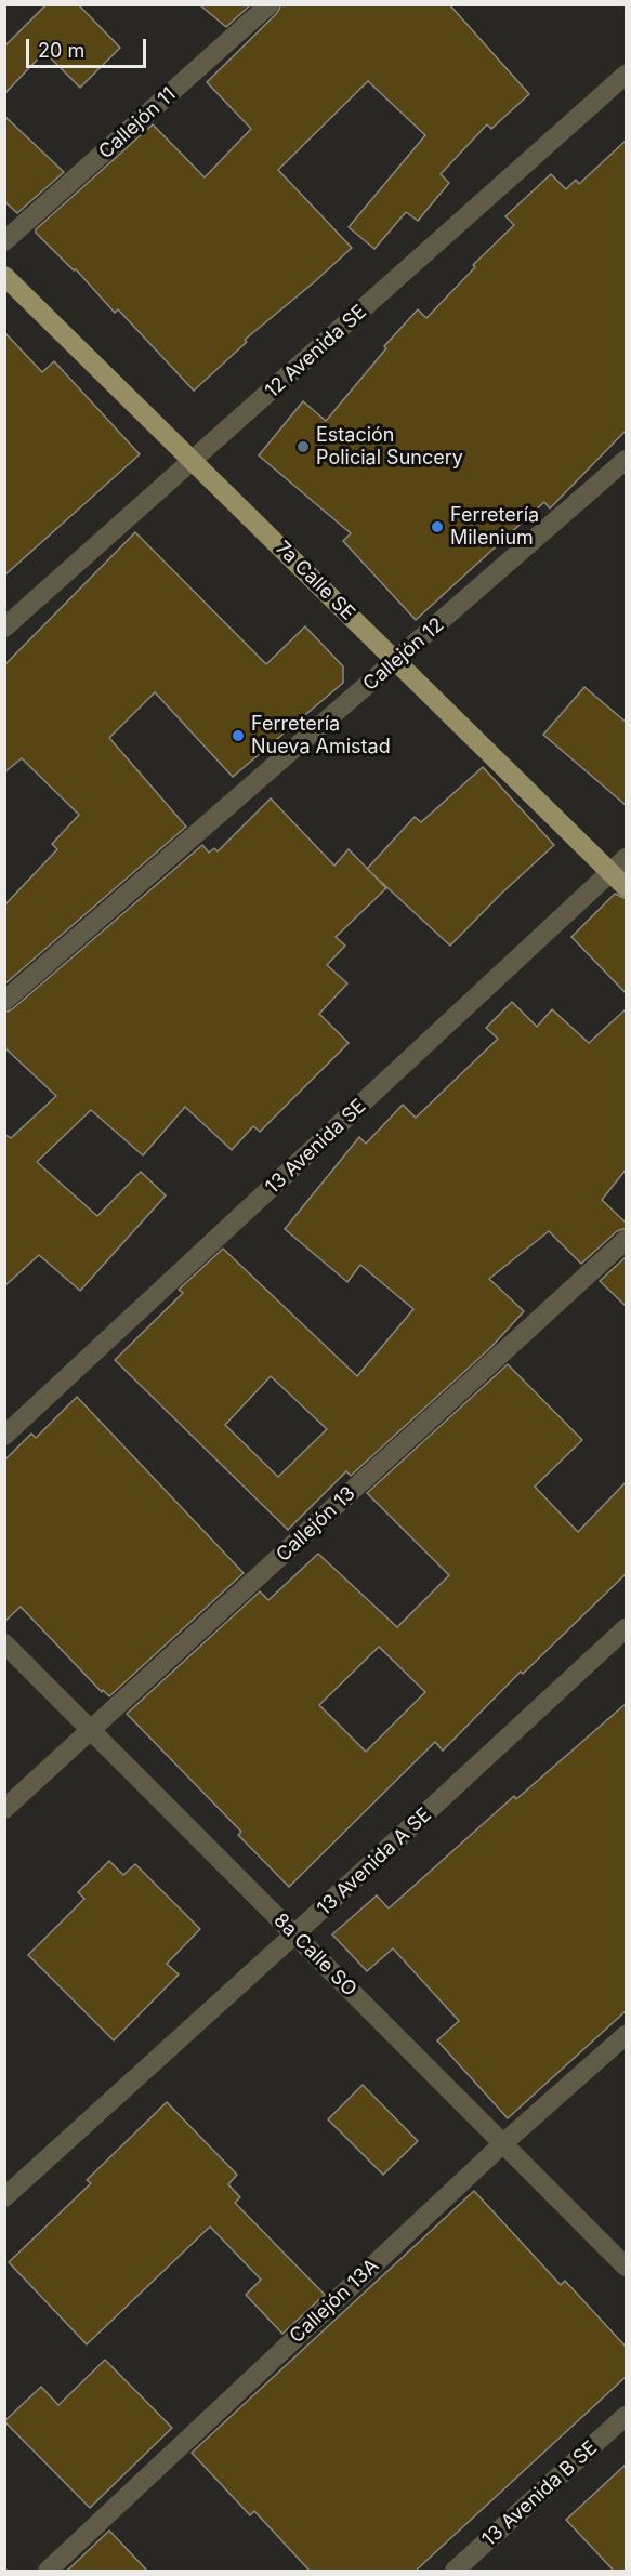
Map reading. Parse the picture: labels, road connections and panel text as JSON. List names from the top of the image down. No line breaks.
{"streets":{"main road":["7a Calle SE"],"street":["Callejón 11","12 Avenida SE","Callejón 12","13 Avenida SE","Callejón 13","13 Avenida A SE","8a Calle SO","Callejón 13A","13 Avenida B SE"]},"crossings":[["12 Avenida SE","7a Calle SE"],["7a Calle SE","Callejón 12"],["7a Calle SE","13 Avenida SE"],["Callejón 13","8a Calle SO"],["13 Avenida A SE","8a Calle SO"],["8a Calle SO","Callejón 13A"]],"places":["Estación Policial Suncery","Ferretería Milenium","Ferretería Nueva Amistad"],"scale_bar":"20 m"}
